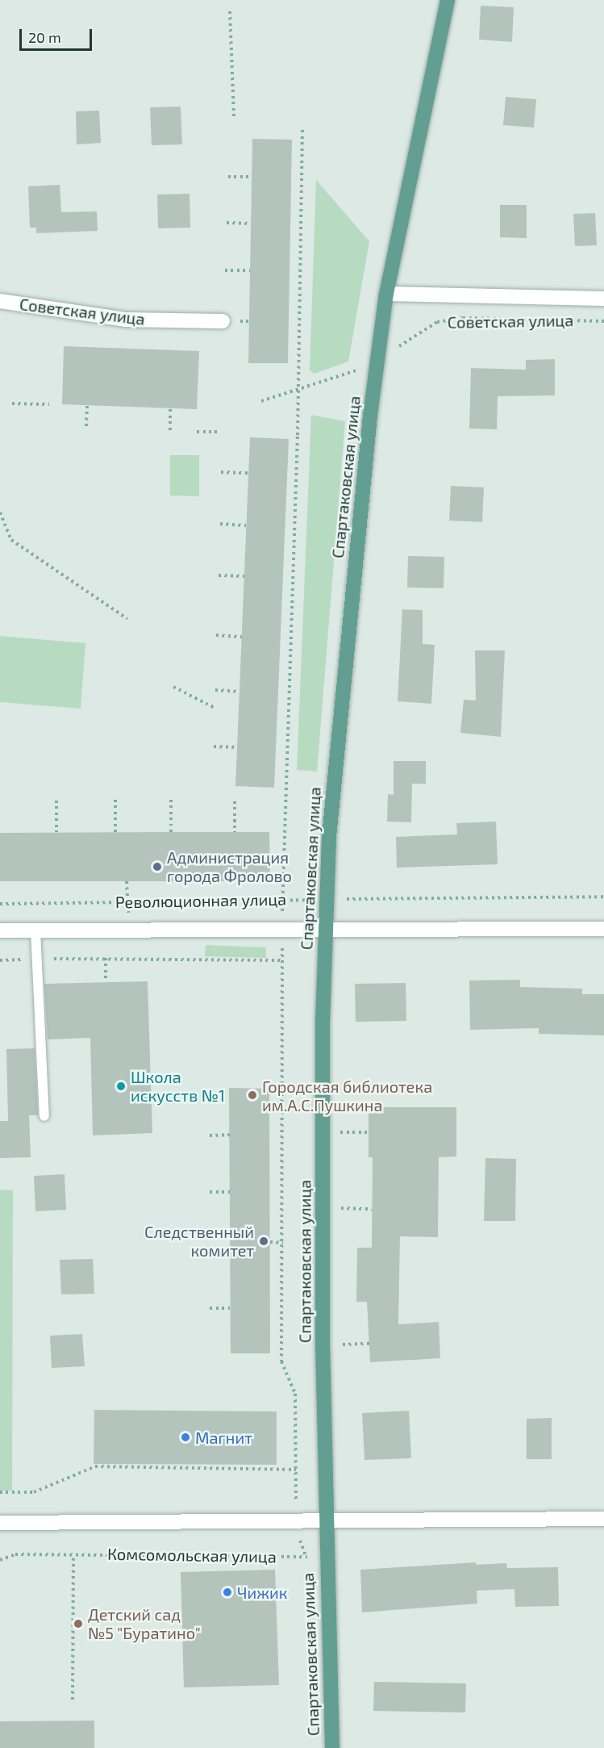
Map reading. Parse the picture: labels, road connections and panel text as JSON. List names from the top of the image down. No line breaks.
{"streets":{"main road":["Спартаковская улица"],"street":["Советская улица","Революционная улица","Комсомольская улица"]},"crossings":[["Советская улица","Спартаковская улица"],["Спартаковская улица","Революционная улица"],["Спартаковская улица","Комсомольская улица"]],"places":["Администрация города Фролово","Школа искусств №1","Городская библиотека им.А.С.Пушкина","Следственный комитет","Магнит","Чижик","Детский сад №5 \"Буратино\""],"scale_bar":"20 m"}
